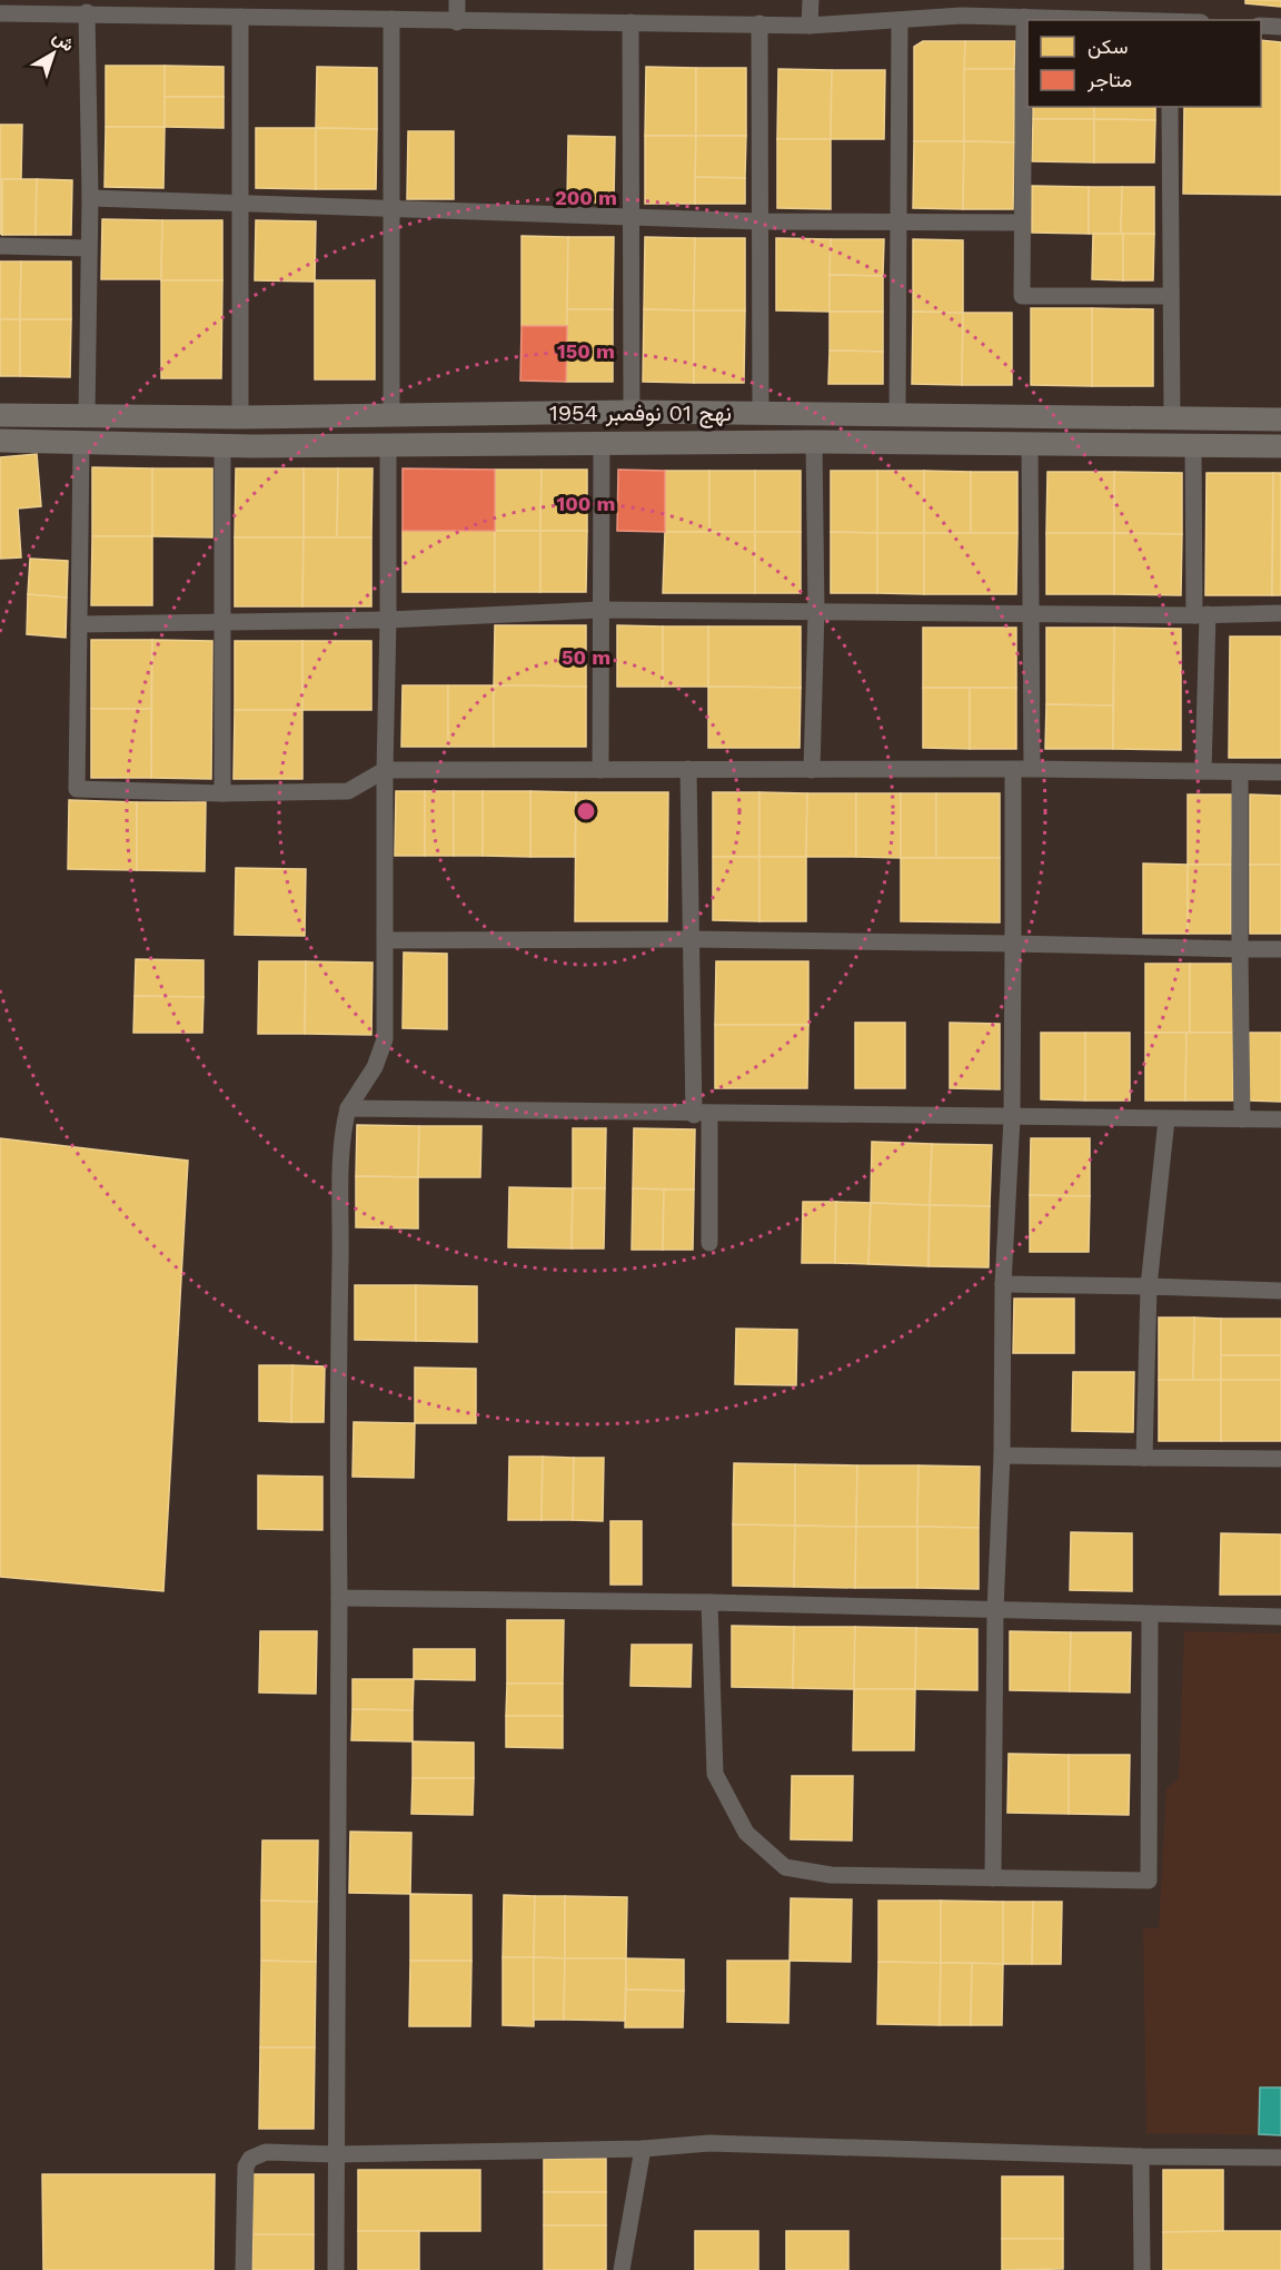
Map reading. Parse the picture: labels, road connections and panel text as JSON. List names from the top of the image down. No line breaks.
{"streets":{"main road":["نهج 01 نوفمبر 1954"]},"legend":["سكن","متاجر"],"north":"top right","rings":["200 m","150 m","100 m","50 m"]}
